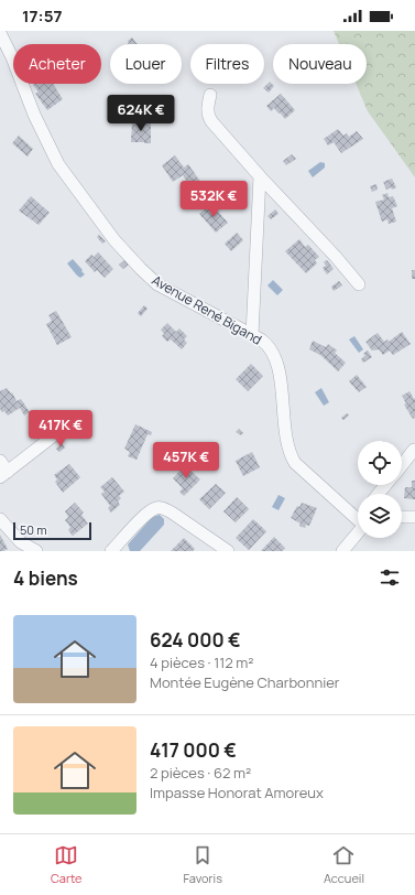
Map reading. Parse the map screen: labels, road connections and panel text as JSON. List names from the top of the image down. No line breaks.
{"streets":{"street":["Avenue René Bigand"]},"scale_bar":"50 m","page":{"status":"17:57","chip":["Acheter","Louer","Filtres","Nouveau"],"price":["624K €","532K €","417K €","457K €"],"scale":"50 m","heading":"4 biens","list":[{"name":"624 000 €","note":"4 pièces · 112 m² · Montée Eugène Charbonnier"},{"name":"417 000 €","note":"2 pièces · 62 m² · Impasse Honorat Amoreux"}],"tabs":["Carte","Favoris","Accueil"]}}
